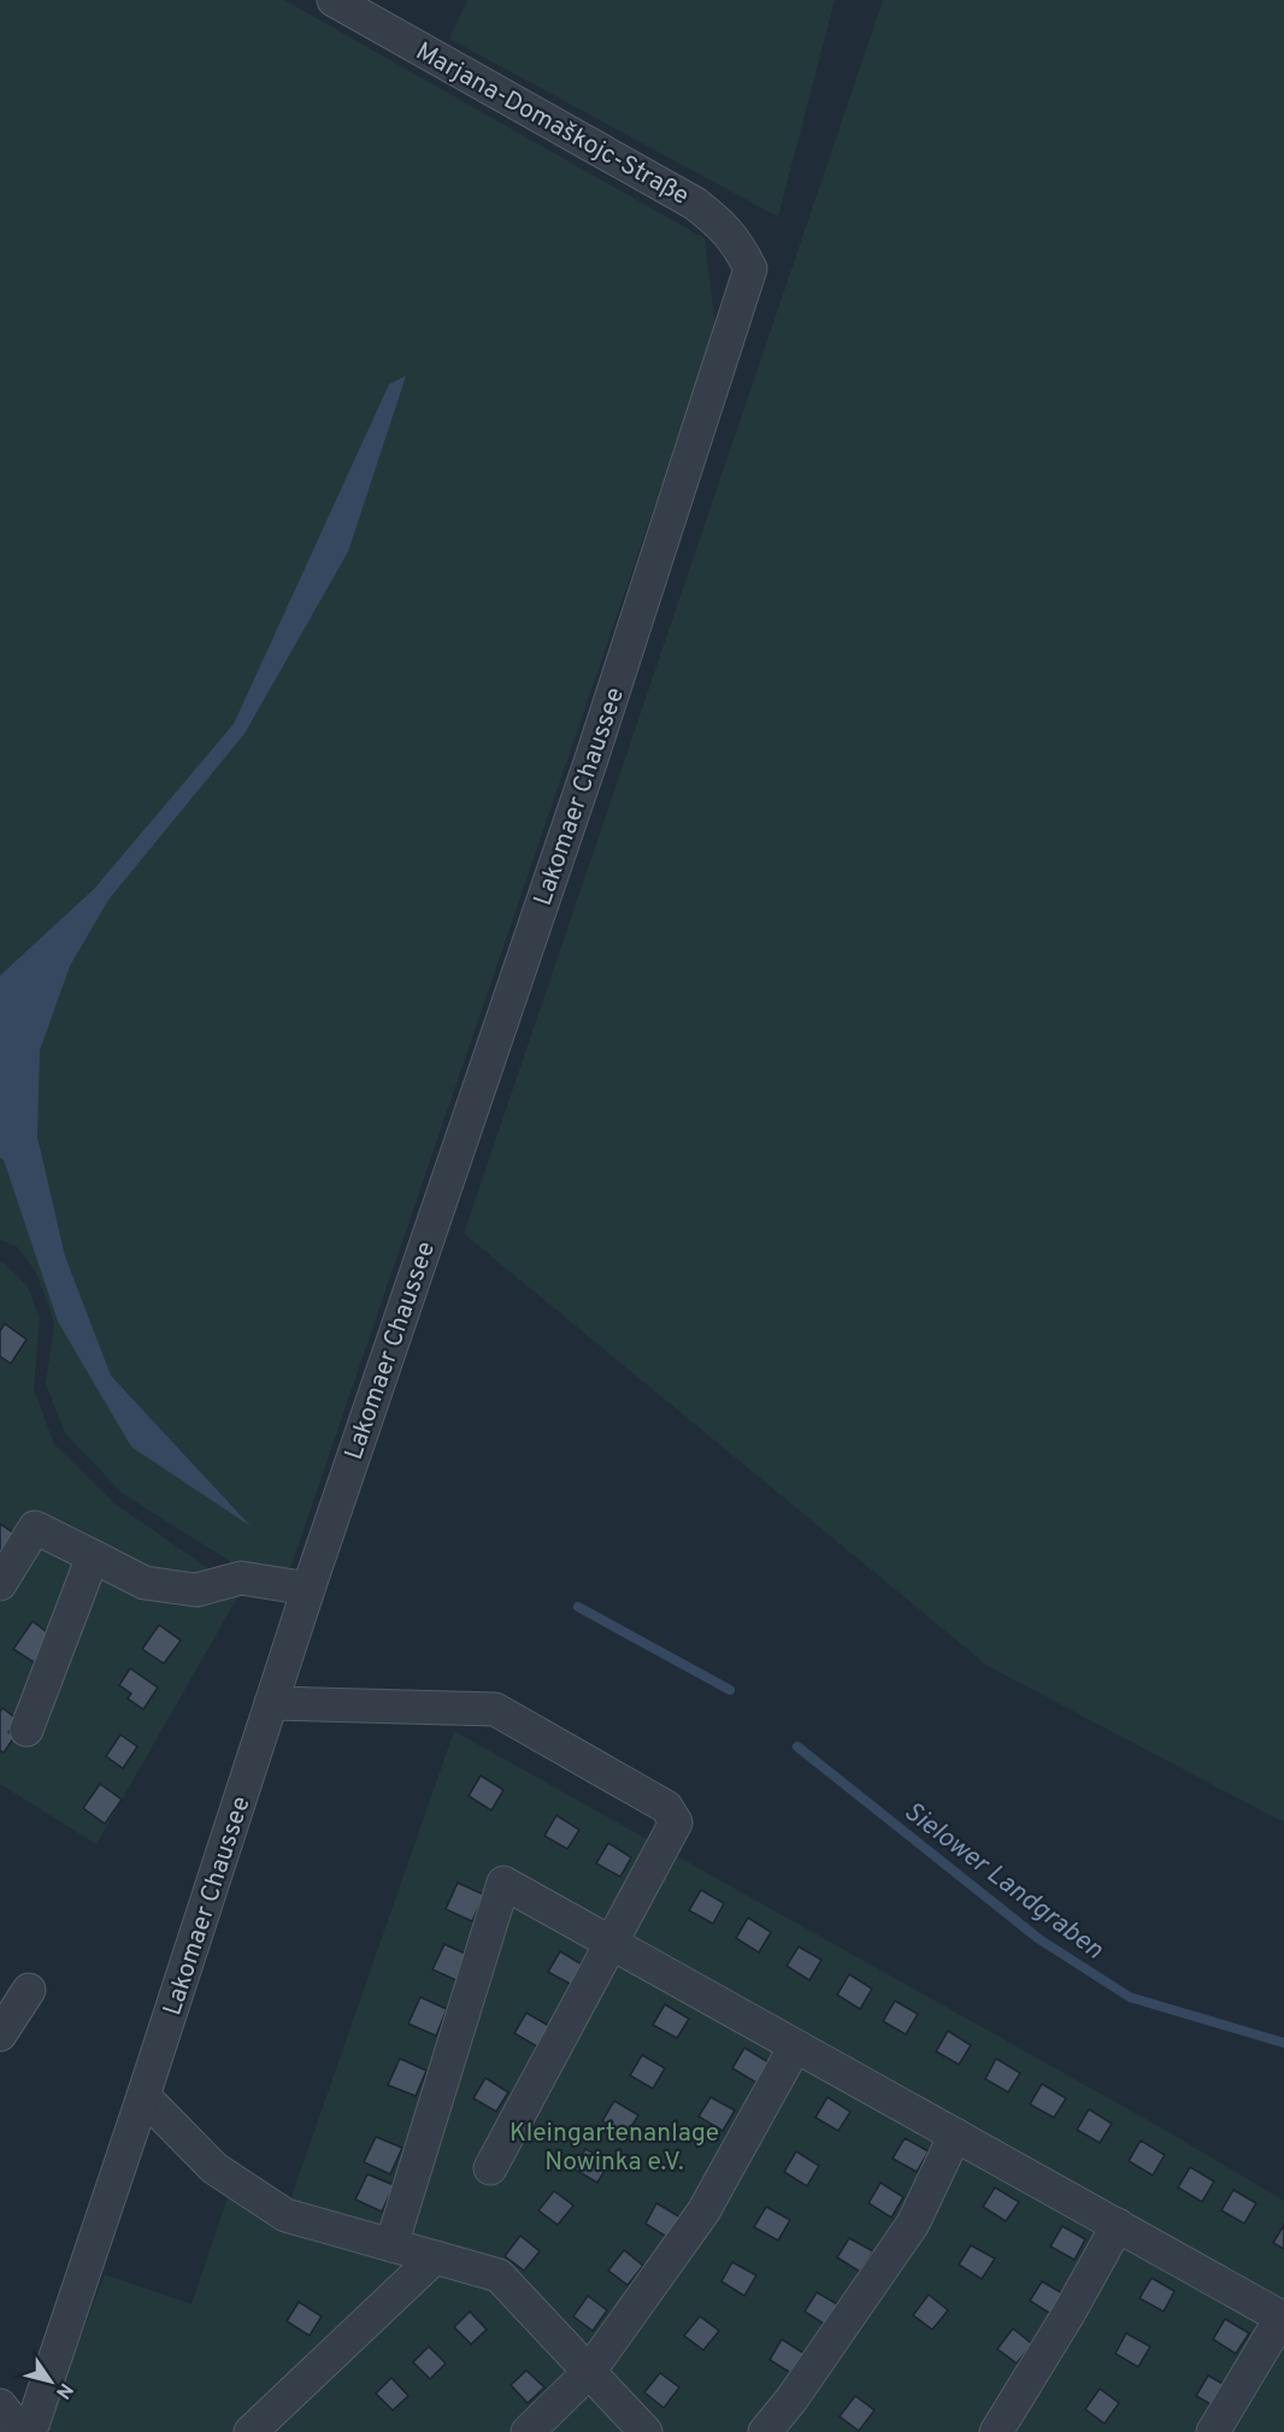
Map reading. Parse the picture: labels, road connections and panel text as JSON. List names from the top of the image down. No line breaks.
{"streets":{"street":["Marjana-Domaškojc-Straße","Lakomaer Chaussee"]},"crossings":[["Marjana-Domaškojc-Straße","Lakomaer Chaussee"]],"water":["Sielower Landgraben"],"parks":["Kleingartenanlage Nowinka e.V."],"north":"bottom right"}
